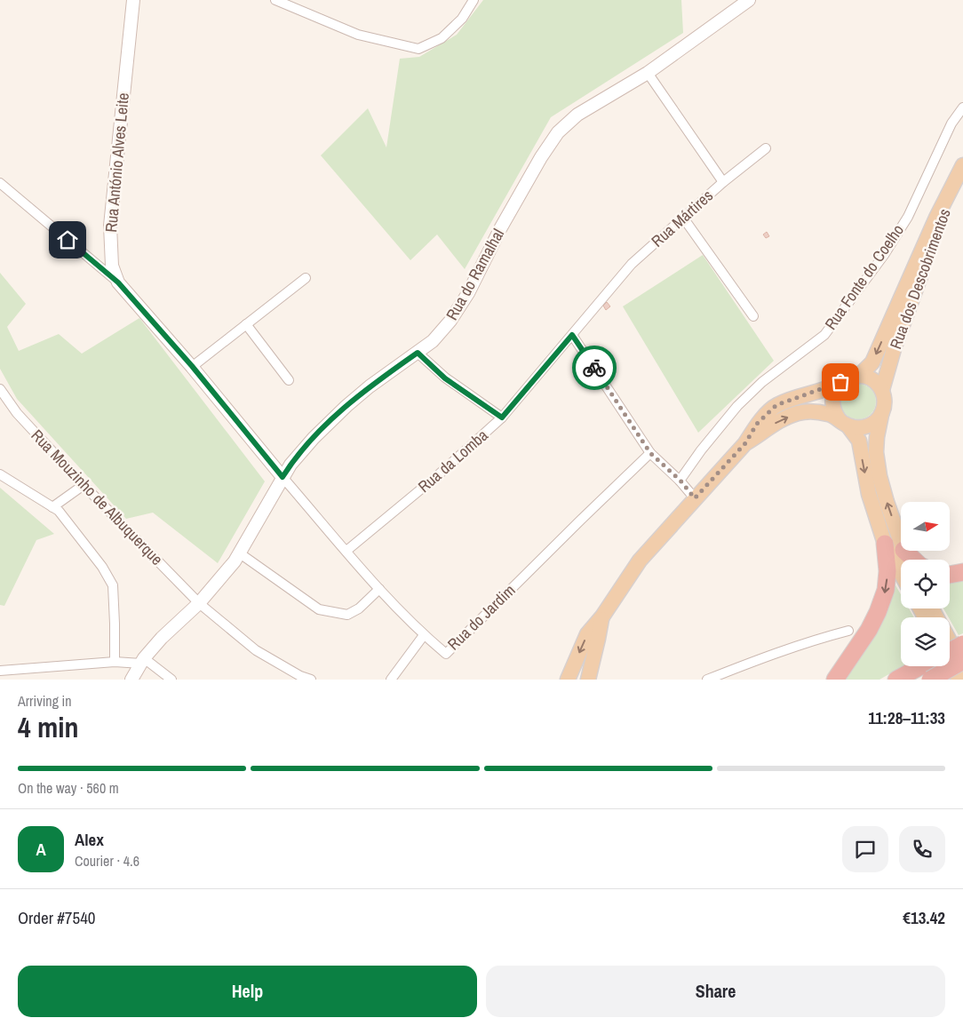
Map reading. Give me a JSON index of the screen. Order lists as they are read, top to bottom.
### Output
{
  "streets": {
    "main road": ["Rua dos Descobrimentos"],
    "street": [
      "Rua António Alves Leite",
      "Rua Mártires",
      "Rua do Ramalhal",
      "Rua Fonte do Coelho",
      "Rua da Lomba",
      "Rua Mouzinho de Albuquerque",
      "Rua do Jardim"
    ]
  },
  "crossings": [
    ["Rua António Alves Leite", "Rua do Ramalhal"],
    ["Rua António Alves Leite", "Rua do Jardim"],
    ["Rua Mártires", "Rua do Ramalhal"],
    ["Rua Mártires", "Rua da Lomba"],
    ["Rua do Ramalhal", "Rua Mouzinho de Albuquerque"],
    ["Rua do Ramalhal", "Rua do Jardim"],
    ["Rua da Lomba", "Rua do Jardim"]
  ],
  "north": "right",
  "page": {
    "heading": ["4 min", "Arriving in", "11:28–11:33"],
    "panel": [
      "Alex",
      "Courier · 4.6",
      "Order #7540",
      "€13.42"
    ],
    "bar": "On the way · 560 m",
    "round": "A",
    "buttons": ["Help", "Share"]
  }
}
